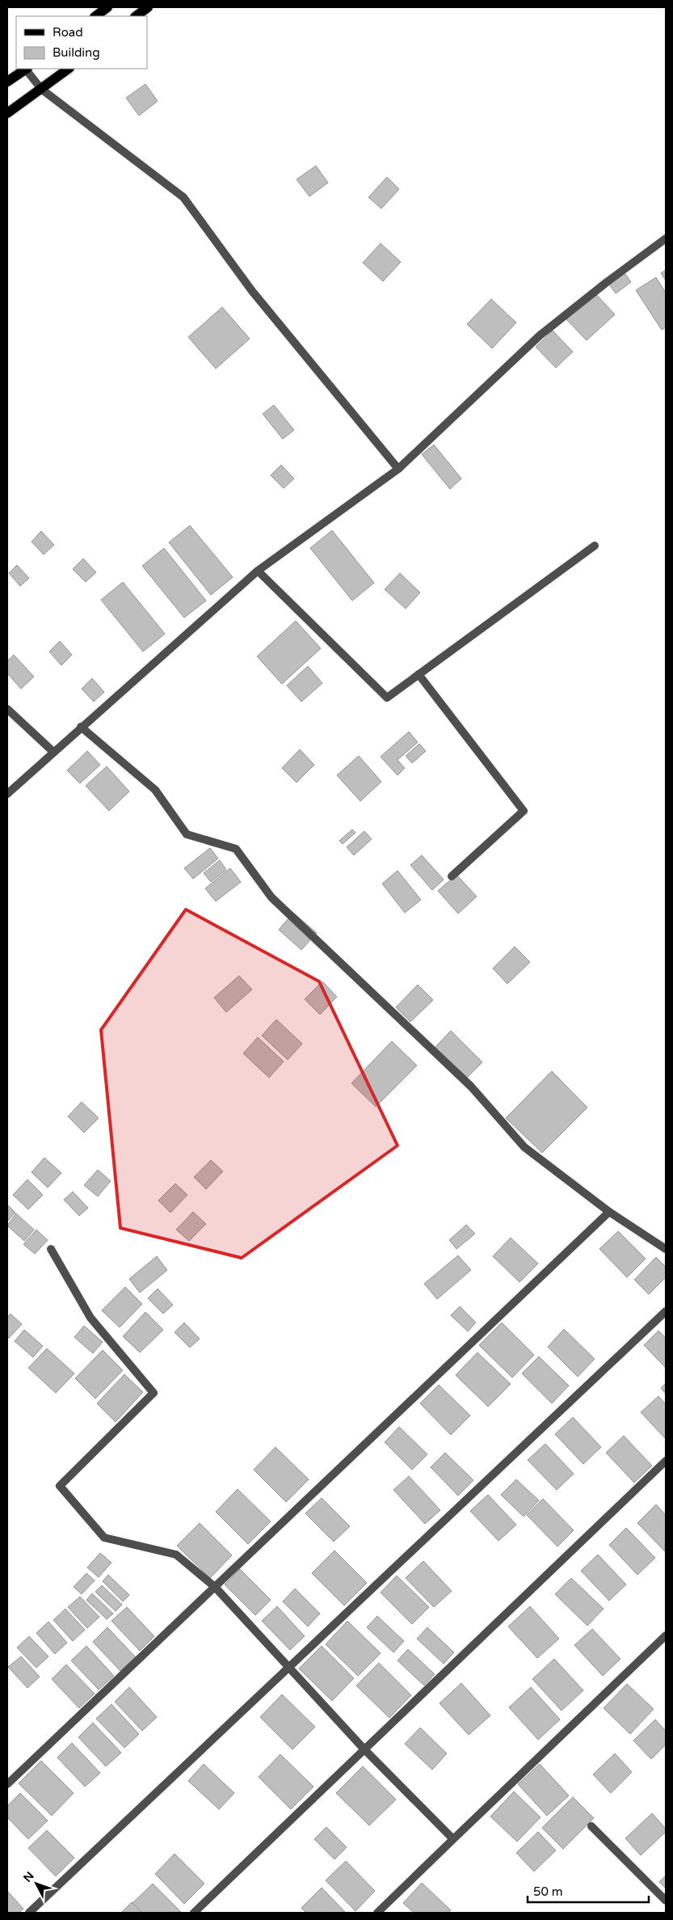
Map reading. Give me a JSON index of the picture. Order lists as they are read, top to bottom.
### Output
{
  "legend": ["Road", "Building"],
  "scale_bar": "50 m",
  "north": "top left"
}
